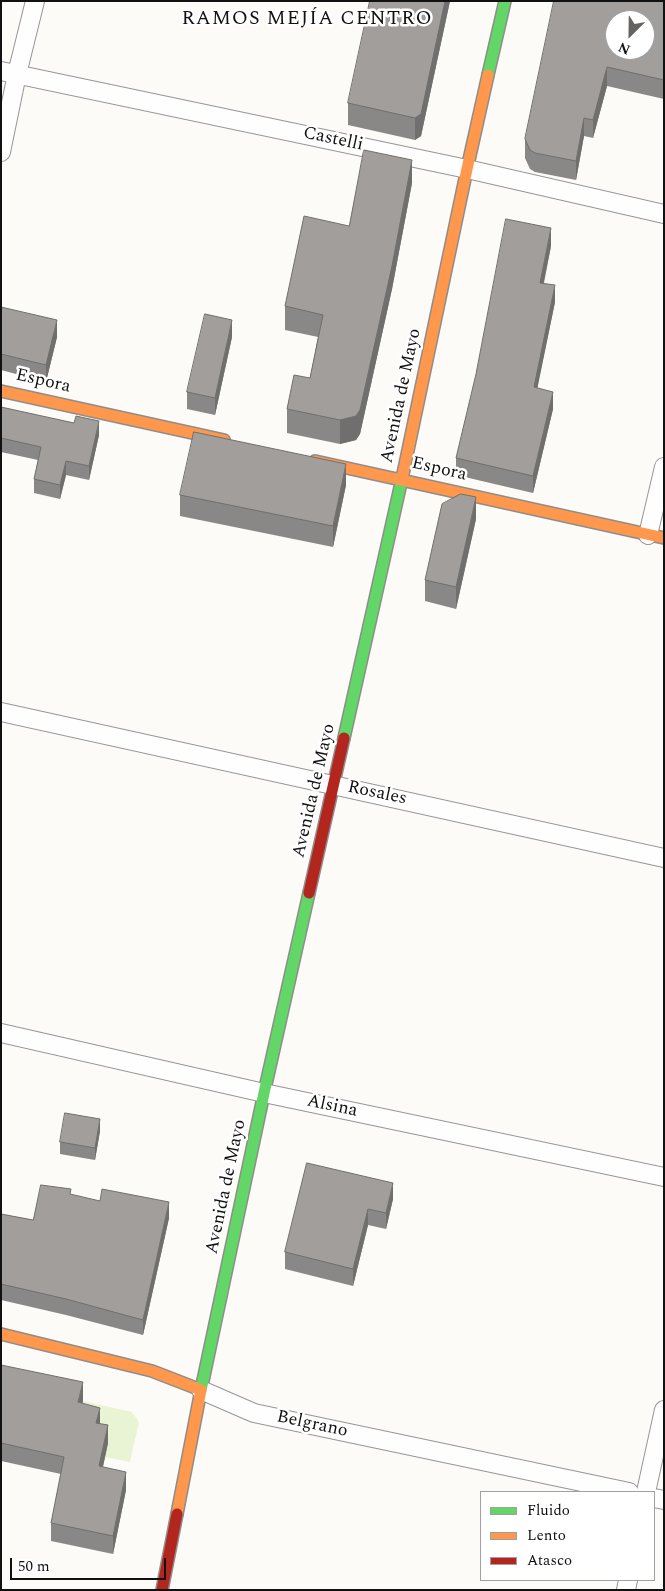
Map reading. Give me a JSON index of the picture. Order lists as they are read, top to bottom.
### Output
{
  "streets": {
    "main road": ["Espora", "Avenida de Mayo", "Belgrano"],
    "street": ["Castelli", "Rosales", "Alsina"]
  },
  "crossings": [
    ["Castelli", "Avenida de Mayo"],
    ["Espora", "Avenida de Mayo"],
    ["Avenida de Mayo", "Rosales"],
    ["Avenida de Mayo", "Alsina"],
    ["Avenida de Mayo", "Belgrano"]
  ],
  "districts": ["RAMOS MEJÍA CENTRO"],
  "legend": ["Fluido", "Lento", "Atasco"],
  "scale_bar": "50 m",
  "north": "bottom left"
}
